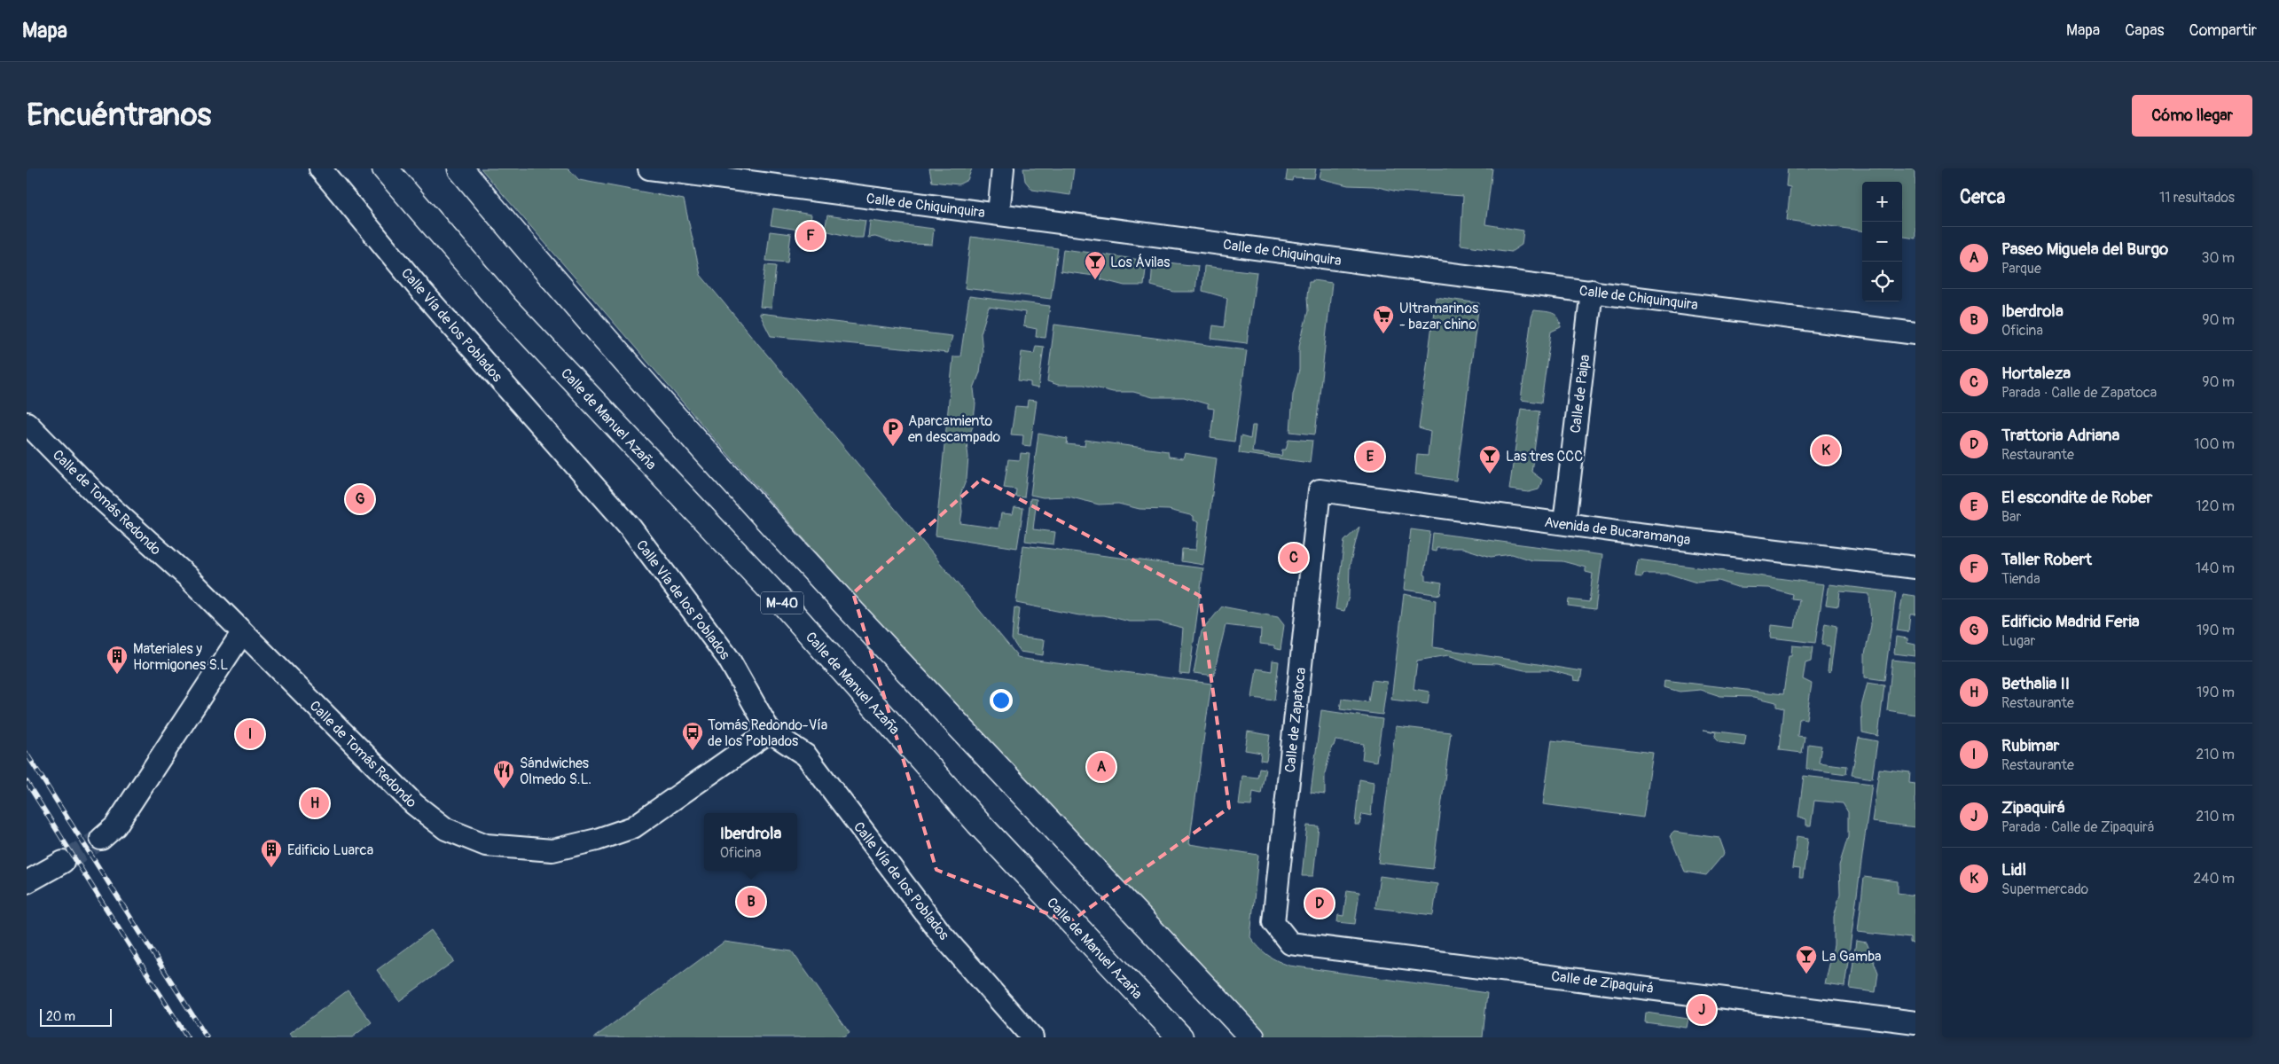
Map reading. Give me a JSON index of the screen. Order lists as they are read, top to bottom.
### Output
{
  "streets": {
    "highway": ["Calle de Manuel Azaña", "M-40"],
    "street": [
      "Calle de Chiquinquira",
      "Calle Vía de los Poblados",
      "Calle de Paipa",
      "Calle de Tomás Redondo",
      "Avenida de Bucaramanga",
      "Calle de Zapatoca",
      "Calle de Zipaquirá"
    ]
  },
  "crossings": [
    ["Calle de Chiquinquira", "Calle de Paipa"],
    ["Calle Vía de los Poblados", "Calle de Tomás Redondo"],
    ["Calle de Paipa", "Avenida de Bucaramanga"],
    ["Avenida de Bucaramanga", "Calle de Zapatoca"],
    ["Calle de Zapatoca", "Calle de Zipaquirá"]
  ],
  "places": {
    "bar": ["Los Ávilas", "Las tres CCC", "La Gamba"],
    "supermarket": ["Ultramarinos - bazar chino"],
    "parking": ["Aparcamiento en descampado"],
    "building": ["Materiales y Hormigones S.L", "Edificio Luarca"],
    "bus stop": ["Tomás Redondo-Vía de los Poblados"],
    "restaurant": ["Sándwiches Olmedo S.L."]
  },
  "scale_bar": "20 m",
  "page": {
    "header": "Mapa",
    "nav": ["Mapa", "Capas", "Compartir"],
    "buttons": "Cómo llegar",
    "title": "Encuéntranos",
    "heading": ["Cerca", "11 resultados"],
    "map_buttons": ["+", "−"],
    "pins": [
      "F",
      "K",
      "E",
      "G",
      "C",
      "I",
      "A",
      "H",
      "B",
      "D",
      "J"
    ],
    "list": [
      {
        "mark": "A",
        "name": "Paseo Miguela del Burgo",
        "note": "Parque",
        "value": "30 m"
      },
      {
        "mark": "B",
        "name": "Iberdrola",
        "note": "Oficina",
        "value": "90 m"
      },
      {
        "mark": "C",
        "name": "Hortaleza",
        "note": "Parada · Calle de Zapatoca",
        "value": "90 m"
      },
      {
        "mark": "D",
        "name": "Trattoria Adriana",
        "note": "Restaurante",
        "value": "100 m"
      },
      {
        "mark": "E",
        "name": "El escondite de Rober",
        "note": "Bar",
        "value": "120 m"
      },
      {
        "mark": "F",
        "name": "Taller Robert",
        "note": "Tienda",
        "value": "140 m"
      },
      {
        "mark": "G",
        "name": "Edificio Madrid Feria",
        "note": "Lugar",
        "value": "190 m"
      },
      {
        "mark": "H",
        "name": "Bethalia II",
        "note": "Restaurante",
        "value": "190 m"
      },
      {
        "mark": "I",
        "name": "Rubimar",
        "note": "Restaurante",
        "value": "210 m"
      },
      {
        "mark": "J",
        "name": "Zipaquirá",
        "note": "Parada · Calle de Zipaquirá",
        "value": "210 m"
      },
      {
        "mark": "K",
        "name": "Lidl",
        "note": "Supermercado",
        "value": "240 m"
      }
    ],
    "popup": ["Iberdrola", "Oficina"],
    "scale": "20 m"
  }
}
